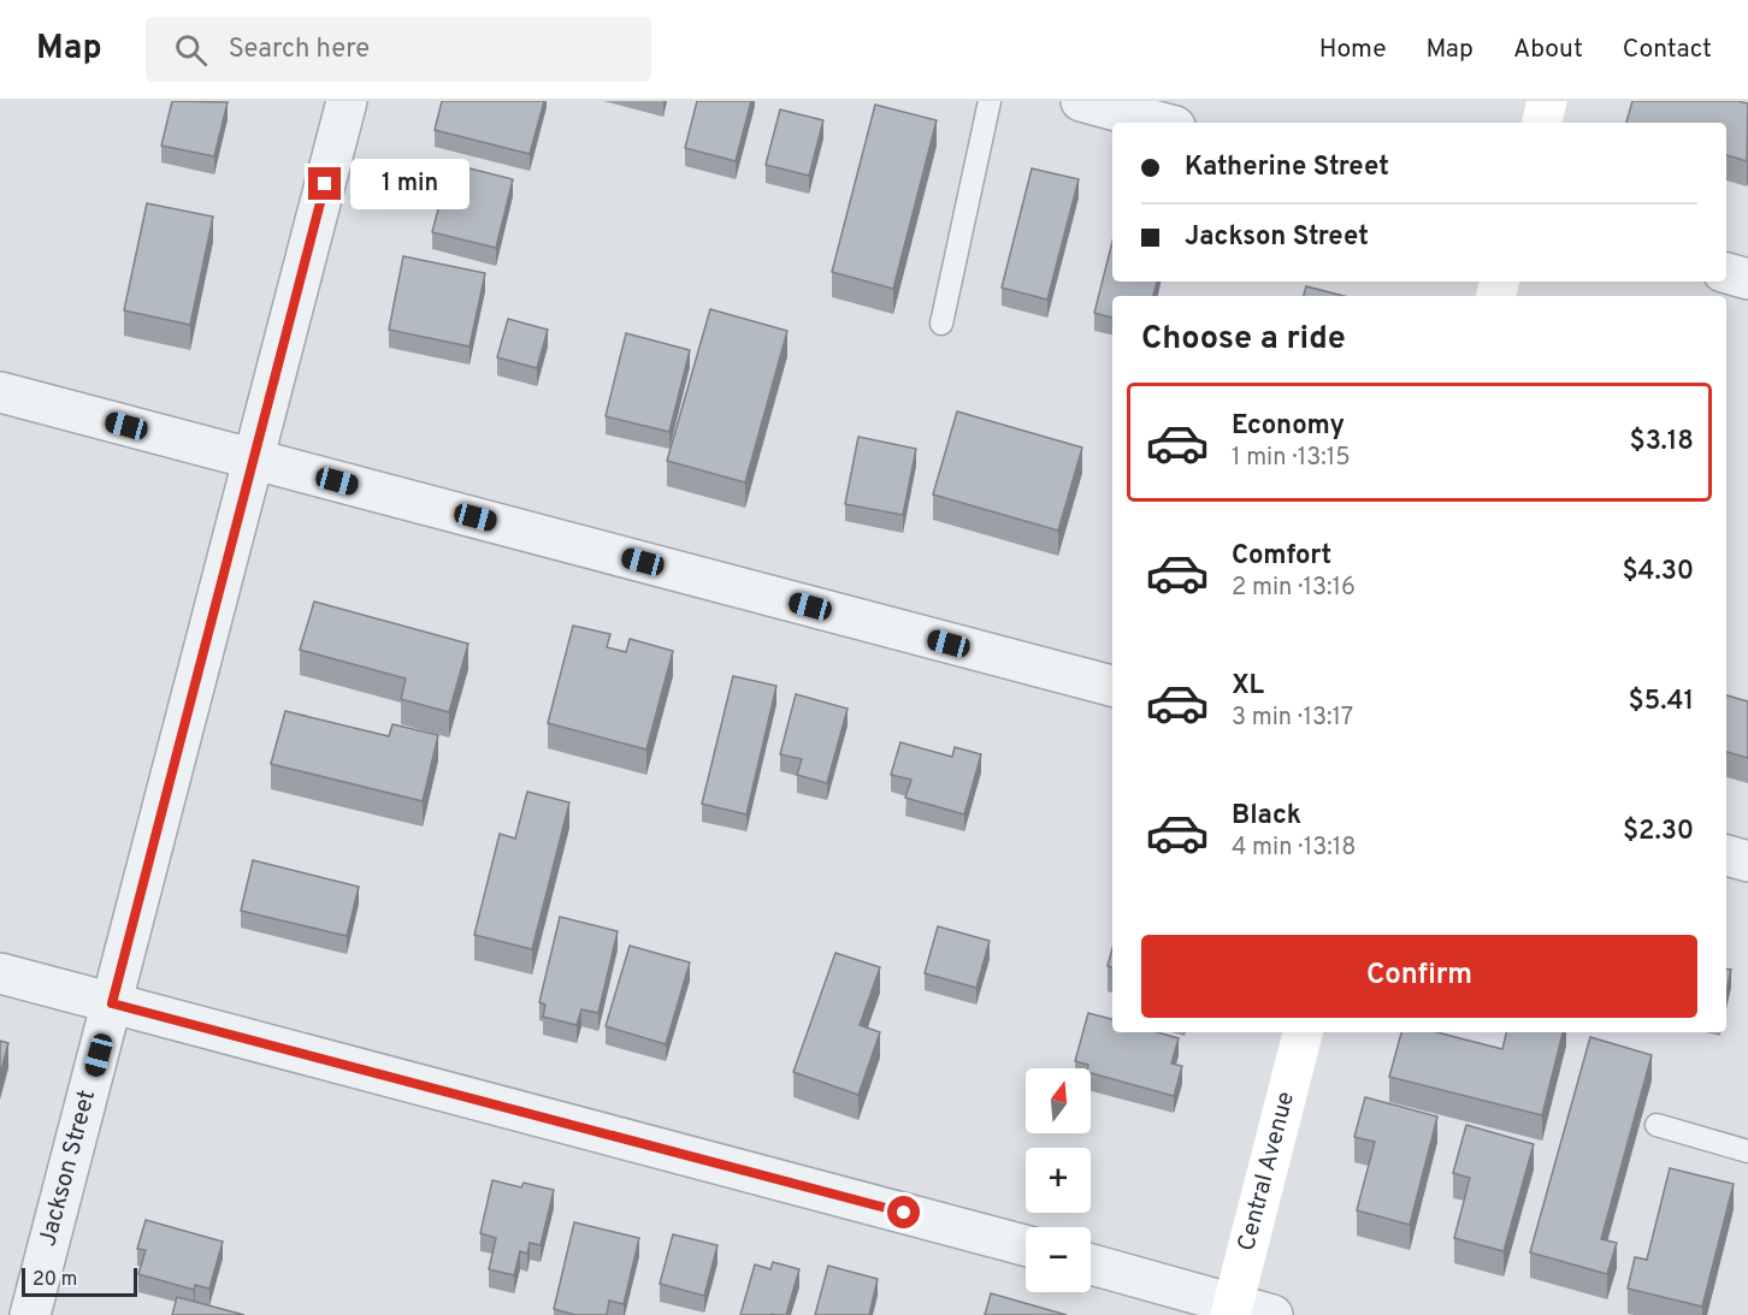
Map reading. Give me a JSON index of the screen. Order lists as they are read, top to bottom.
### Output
{
  "streets": {
    "street": ["Jackson Street", "Central Avenue"]
  },
  "scale_bar": "20 m",
  "north": "top",
  "page": {
    "header": "Map",
    "search": "Search here",
    "nav": [
      "Home",
      "Map",
      "About",
      "Contact"
    ],
    "banner": ["Katherine Street", "Jackson Street"],
    "bubble": "1 min",
    "heading": "Choose a ride",
    "list": [
      {
        "name": "Economy",
        "note": "1 min · 13:15",
        "value": "$3.18"
      },
      {
        "name": "Comfort",
        "note": "2 min · 13:16",
        "value": "$4.30"
      },
      {
        "name": "XL",
        "note": "3 min · 13:17",
        "value": "$5.41"
      },
      {
        "name": "Black",
        "note": "4 min · 13:18",
        "value": "$2.30"
      }
    ],
    "buttons": "Confirm",
    "map_buttons": ["+", "−"],
    "scale": "20 m"
  }
}
